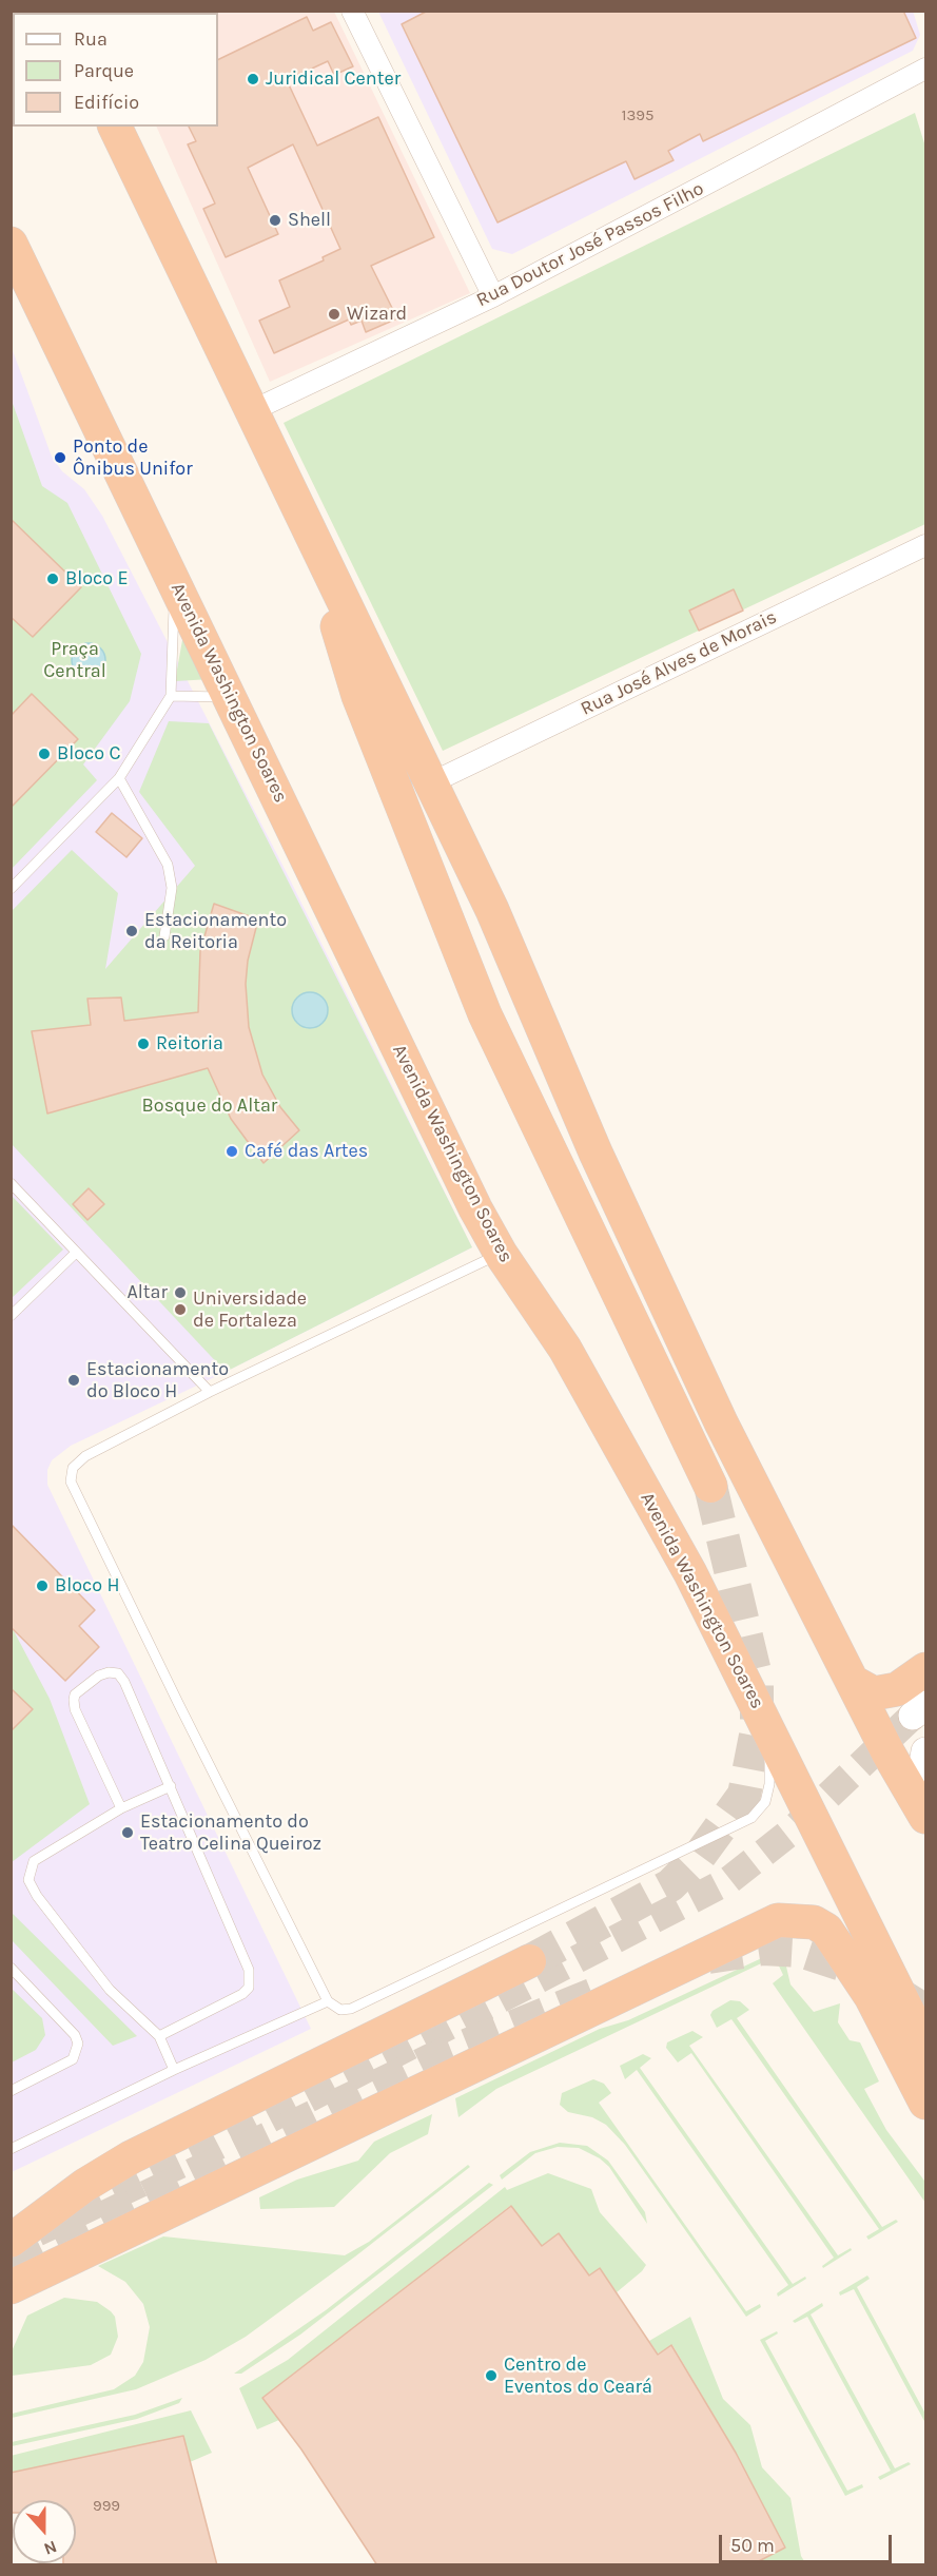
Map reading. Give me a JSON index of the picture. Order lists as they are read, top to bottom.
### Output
{
  "streets": {
    "highway": ["Avenida Washington Soares"],
    "street": ["Rua Doutor José Passos Filho", "Rua José Alves de Morais"]
  },
  "parks": ["Praça Central", "Bosque do Altar"],
  "places": [
    "Juridical Center",
    "Shell",
    "Wizard",
    "Ponto de Ônibus Unifor",
    "Bloco E",
    "Bloco C",
    "Estacionamento da Reitoria",
    "Reitoria",
    "Café das Artes",
    "Altar",
    "Universidade de Fortaleza",
    "Estacionamento do Bloco H",
    "Bloco H",
    "Estacionamento do Teatro Celina Queiroz",
    "Centro de Eventos do Ceará"
  ],
  "house_numbers": ["1395", "999"],
  "legend": ["Rua", "Parque", "Edifício"],
  "scale_bar": "50 m",
  "north": "bottom"
}
